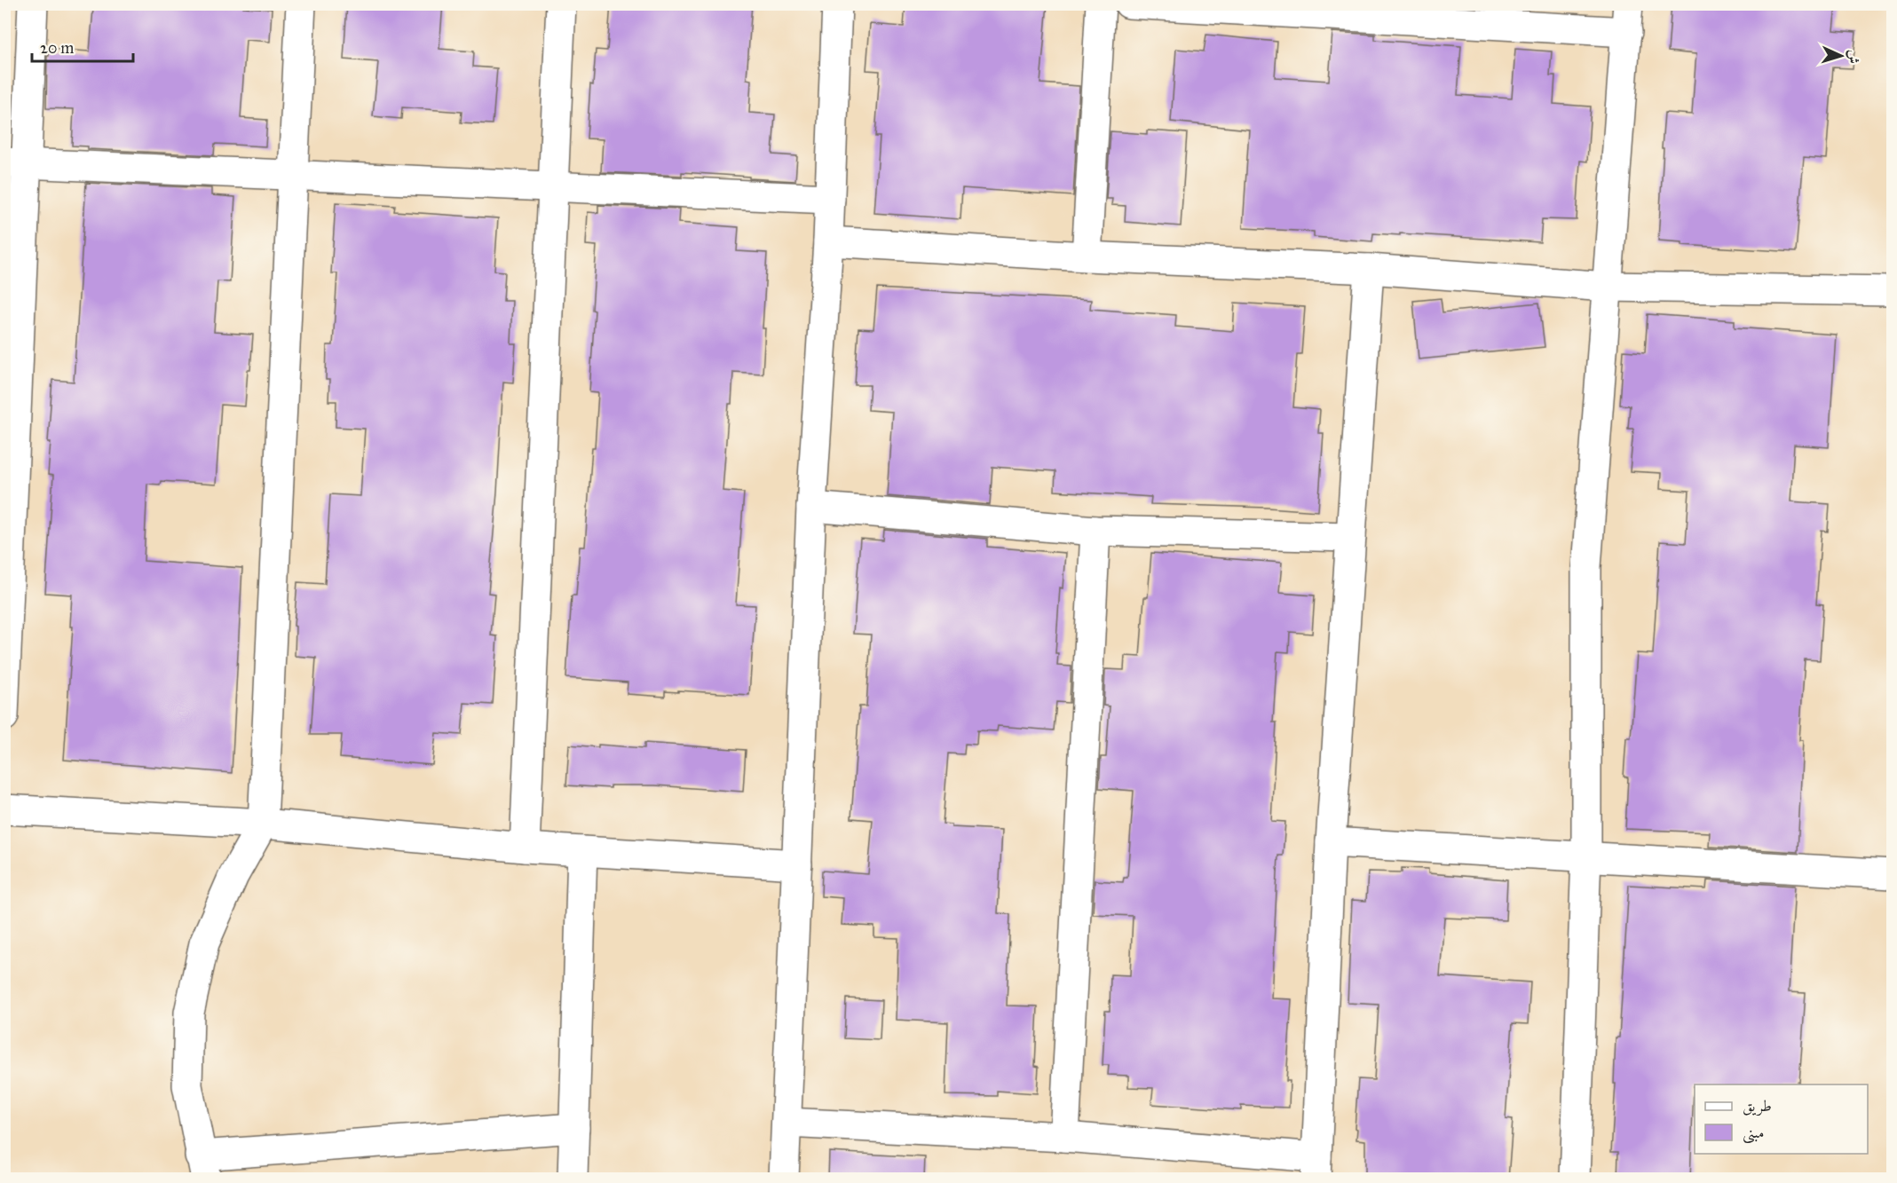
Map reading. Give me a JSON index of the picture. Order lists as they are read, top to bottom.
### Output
{
  "legend": ["طريق", "مبنى"],
  "scale_bar": "20 m",
  "north": "right"
}
